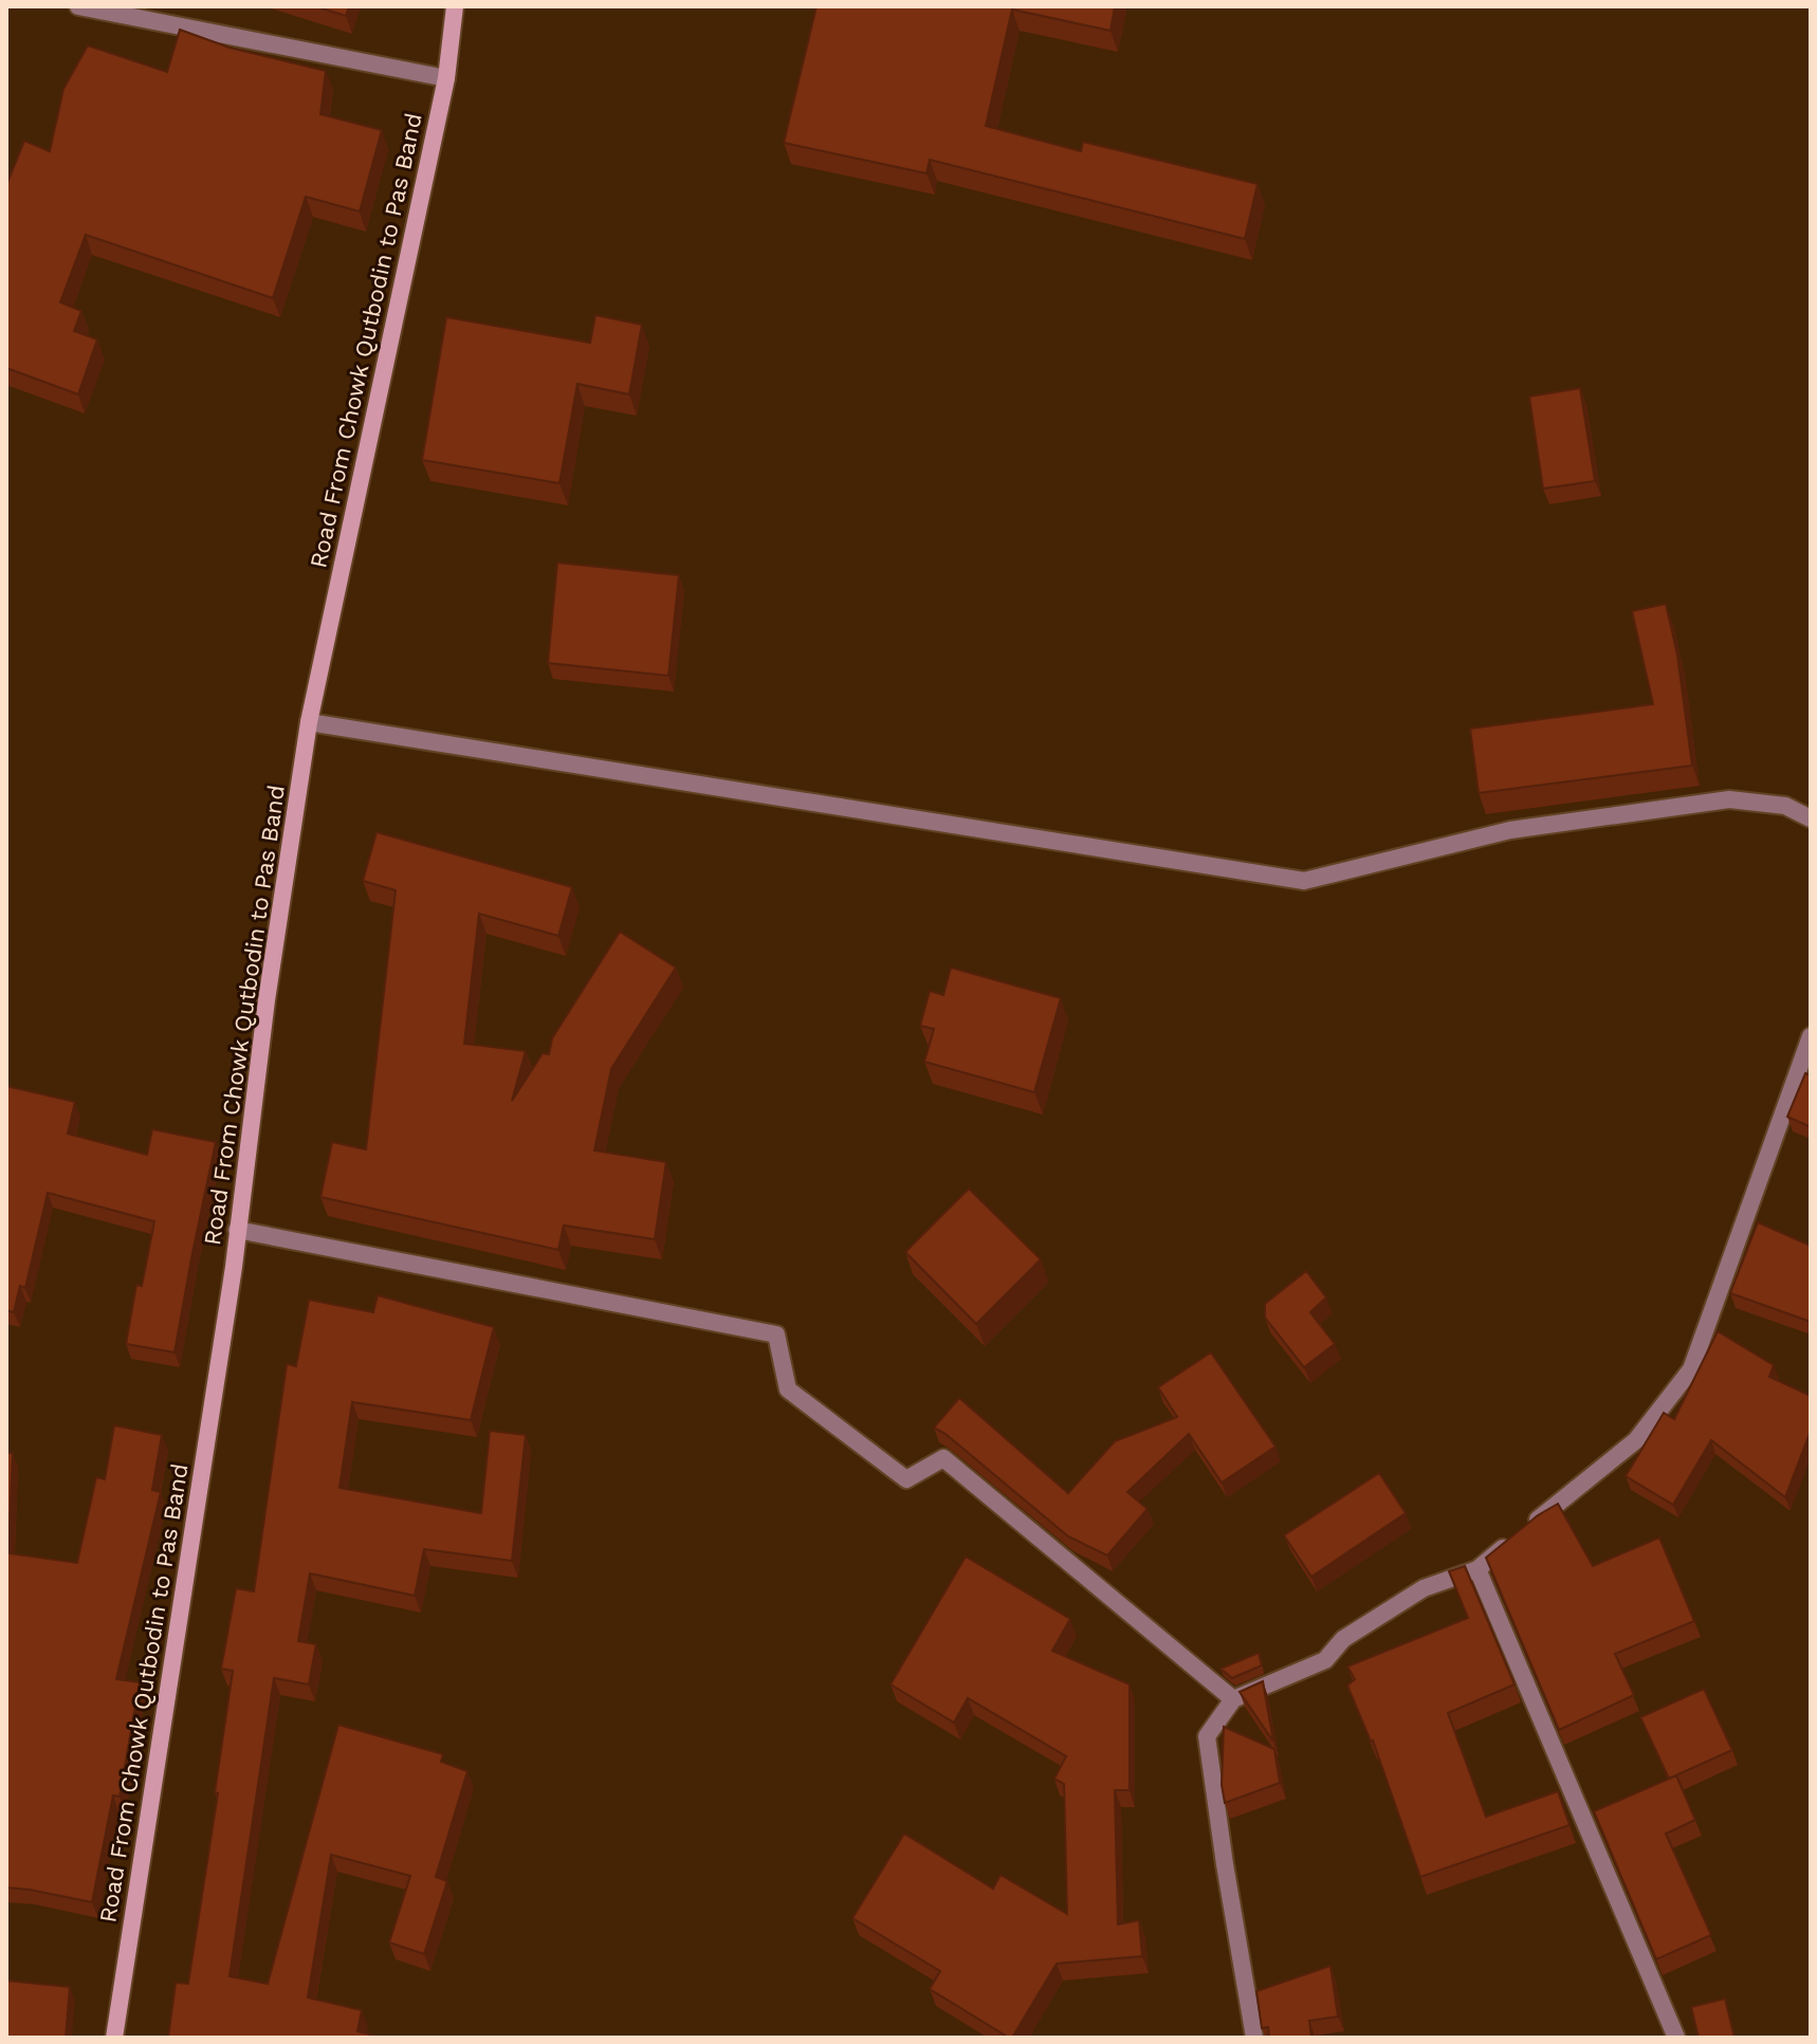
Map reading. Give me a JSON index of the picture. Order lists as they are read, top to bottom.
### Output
{
  "streets": {
    "main road": ["Road From Chowk Qutbodin to Pas Band"]
  }
}
